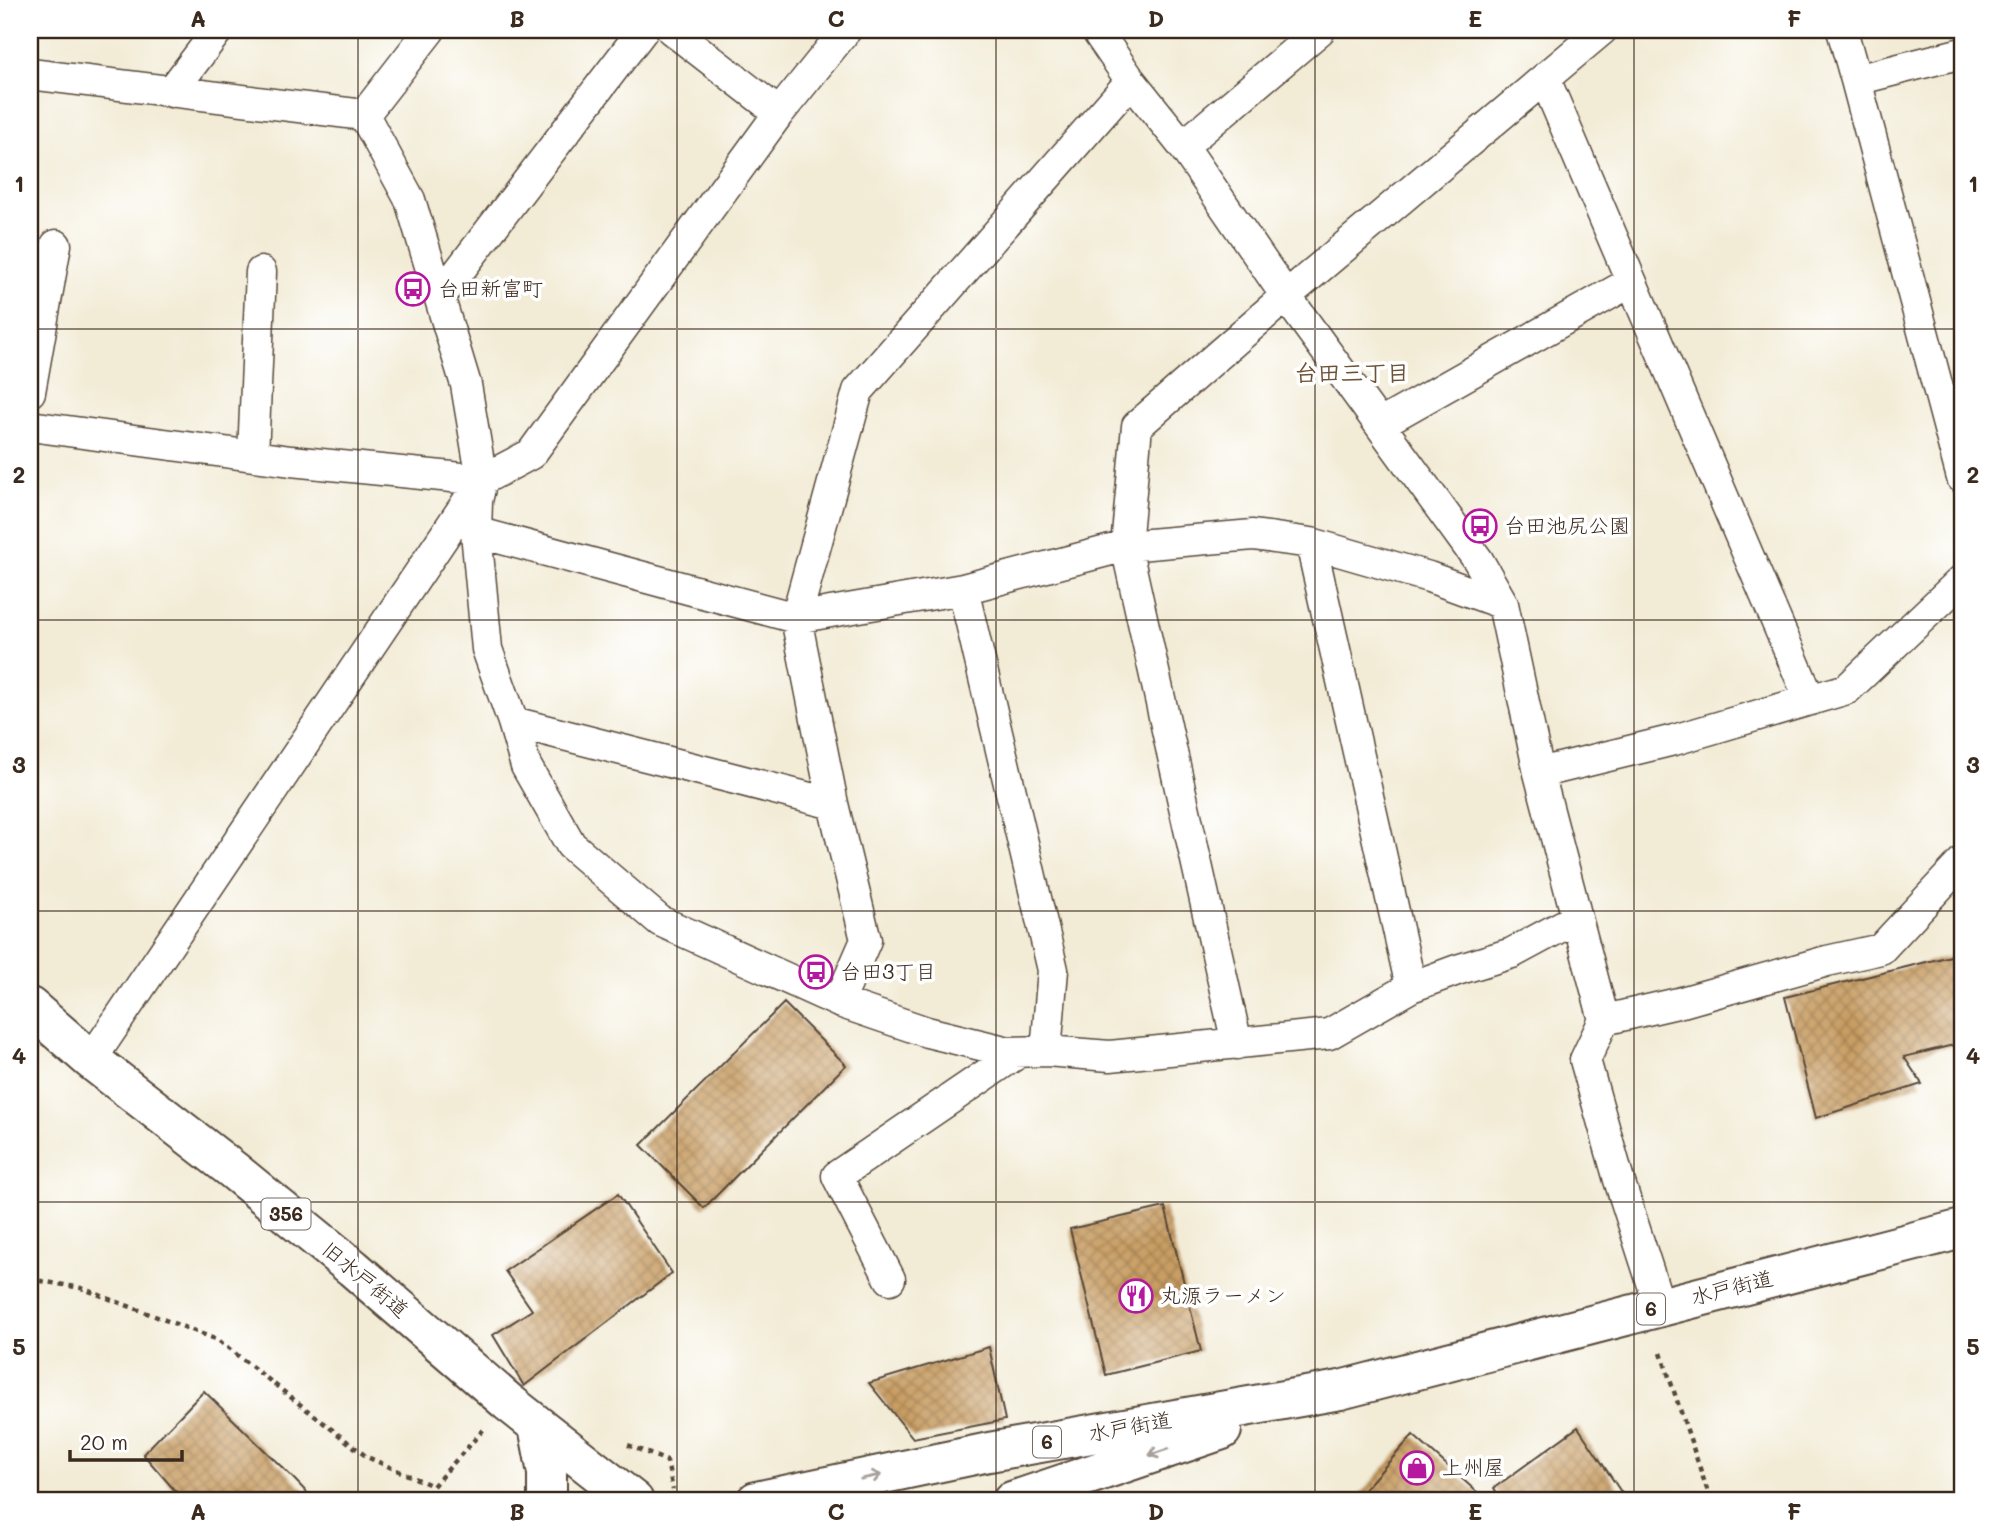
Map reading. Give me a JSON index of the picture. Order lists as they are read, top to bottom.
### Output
{
  "streets": {
    "highway": [
      "356",
      "旧水戸街道",
      "水戸街道",
      "6"
    ]
  },
  "districts": ["台田三丁目"],
  "places": {
    "bus stop": ["台田新富町", "台田池尻公園", "台田3丁目"],
    "restaurant": ["丸源ラーメン"],
    "shop": ["上州屋"]
  },
  "scale_bar": "20 m",
  "grid": {
    "columns": [
      "A",
      "B",
      "C",
      "D",
      "E",
      "F"
    ],
    "rows": [
      "1",
      "2",
      "3",
      "4",
      "5"
    ]
  }
}
